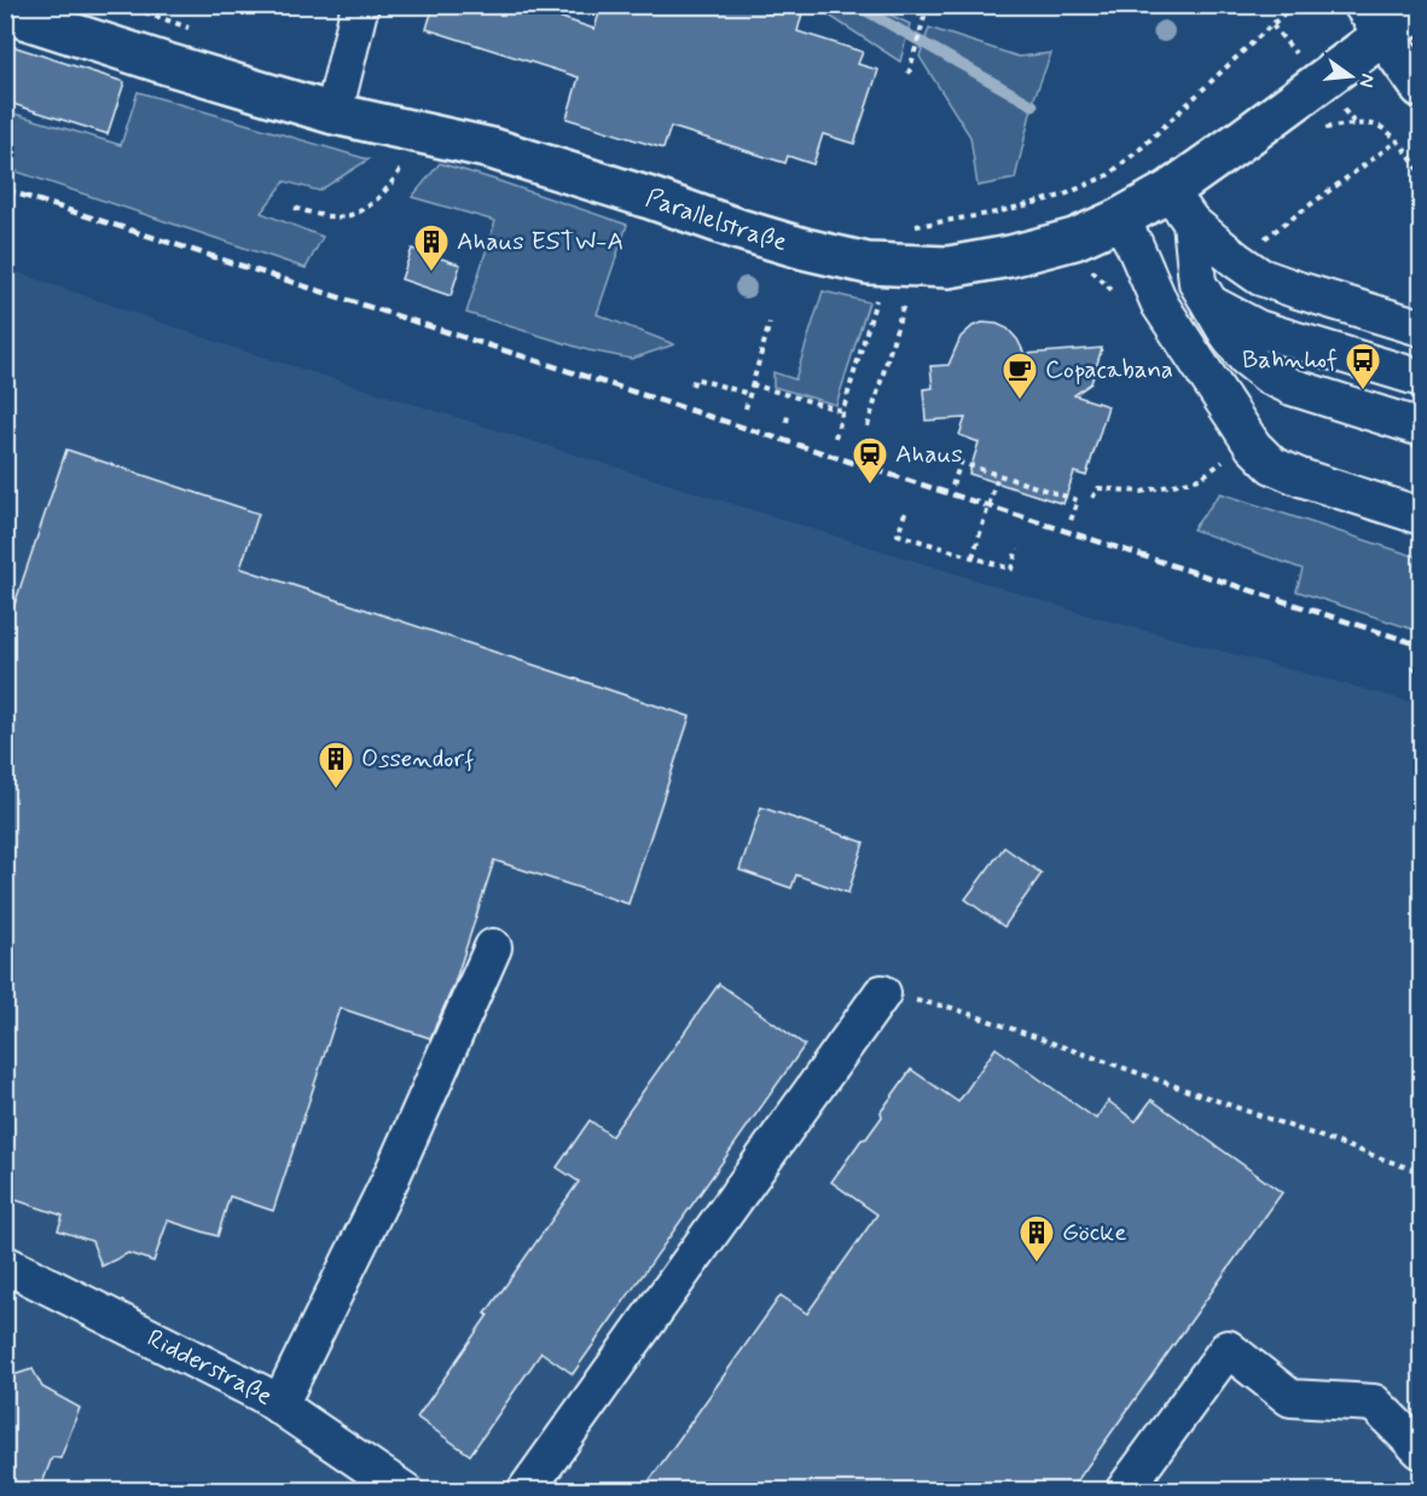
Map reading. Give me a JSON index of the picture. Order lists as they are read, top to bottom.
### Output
{
  "streets": {
    "main road": ["Parallelstraße"],
    "street": ["Ridderstraße"]
  },
  "places": {
    "building": ["Ahaus ESTW-A", "Ossendorf", "Göcke"],
    "bus stop": ["Bahnhof"],
    "cafe": ["Copacabana"],
    "station": ["Ahaus"]
  },
  "north": "right"
}
